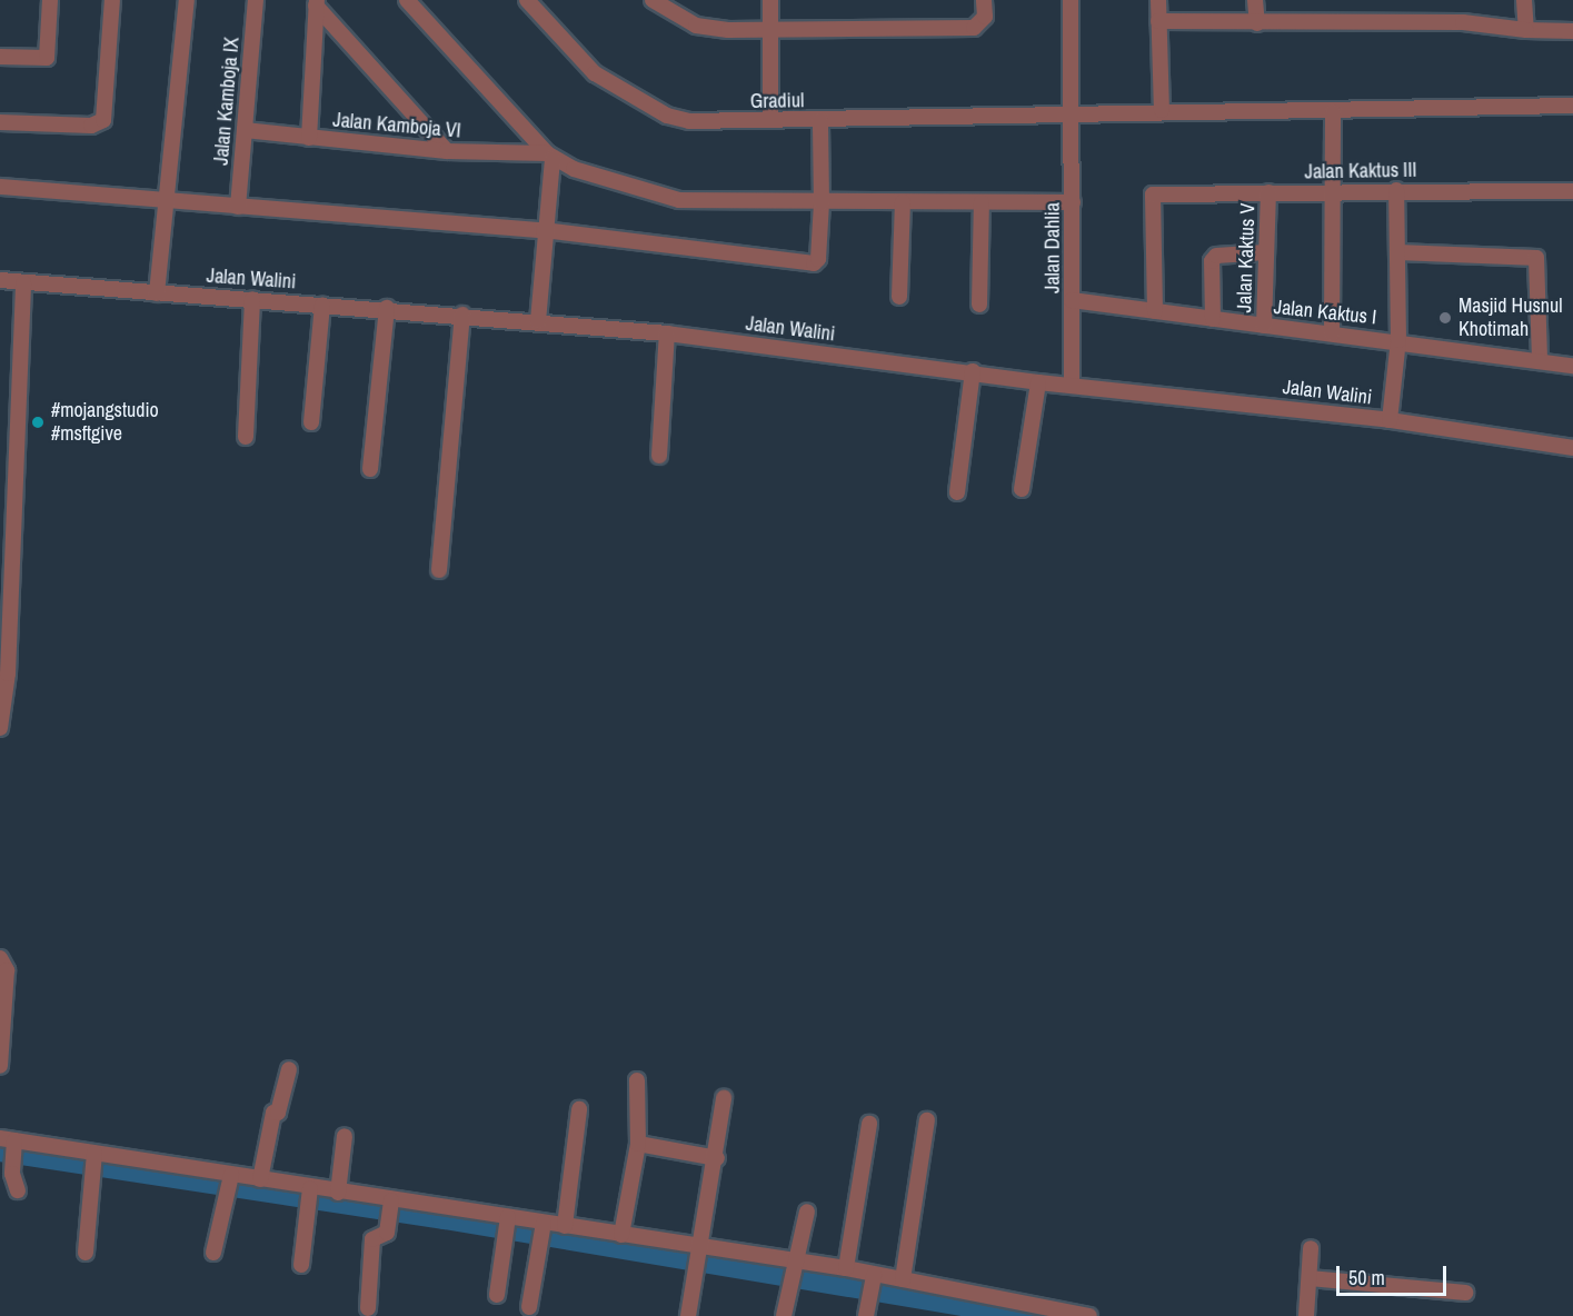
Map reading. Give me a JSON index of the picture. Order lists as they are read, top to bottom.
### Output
{
  "streets": {
    "street": [
      "Jalan Kamboja IX",
      "Gradiul",
      "Jalan Kamboja VI",
      "Jalan Kaktus III",
      "Jalan Dahlia",
      "Jalan Kaktus V",
      "Jalan Walini",
      "Jalan Kaktus I"
    ]
  },
  "crossings": [
    ["Jalan Kamboja IX", "Jalan Kamboja VI"],
    ["Gradiul", "Jalan Dahlia"],
    ["Jalan Kaktus III", "Jalan Kaktus V"],
    ["Jalan Kaktus III", "Jalan Kaktus I"],
    ["Jalan Dahlia", "Jalan Walini"],
    ["Jalan Dahlia", "Jalan Kaktus I"],
    ["Jalan Kaktus V", "Jalan Kaktus I"]
  ],
  "places": ["Masjid Husnul Khotimah", "#mojangstudio #msftgive"],
  "scale_bar": "50 m"
}
